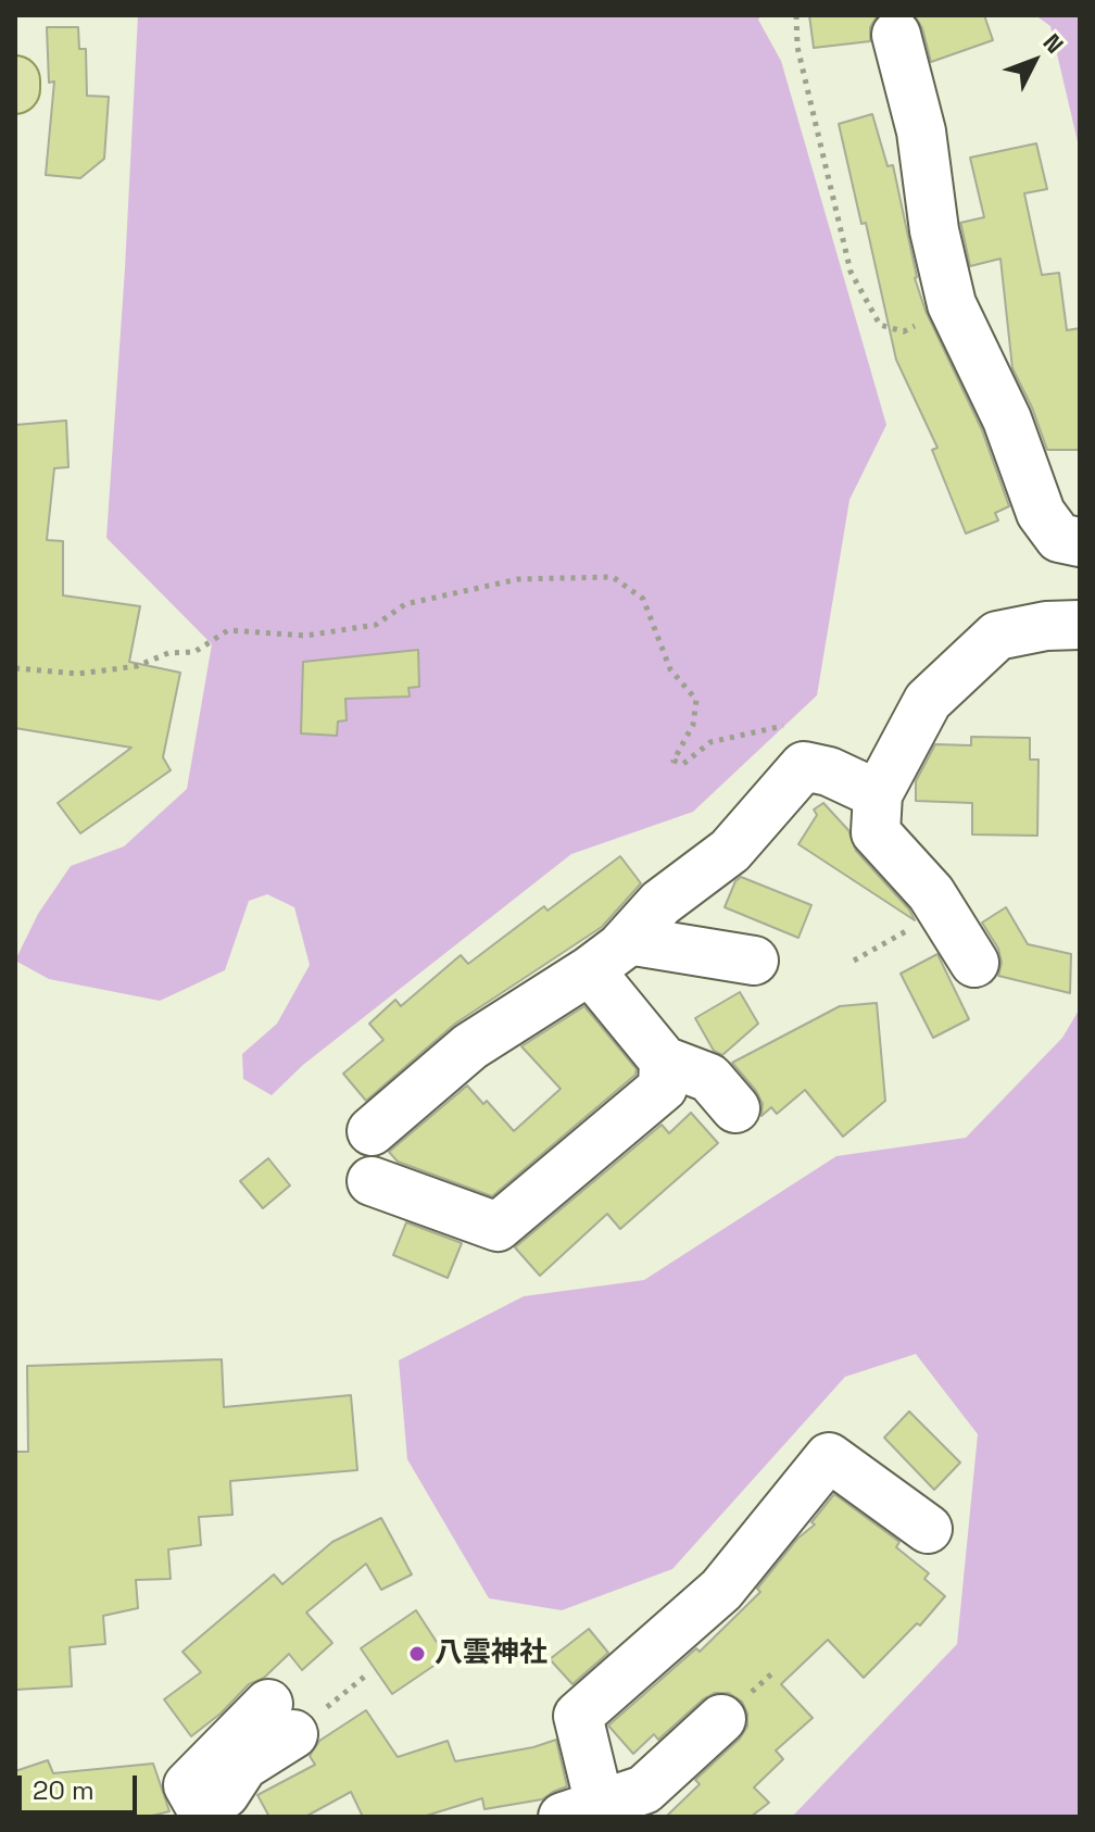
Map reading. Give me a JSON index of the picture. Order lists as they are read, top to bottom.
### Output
{
  "places": ["八雲神社"],
  "scale_bar": "20 m",
  "north": "top right"
}
